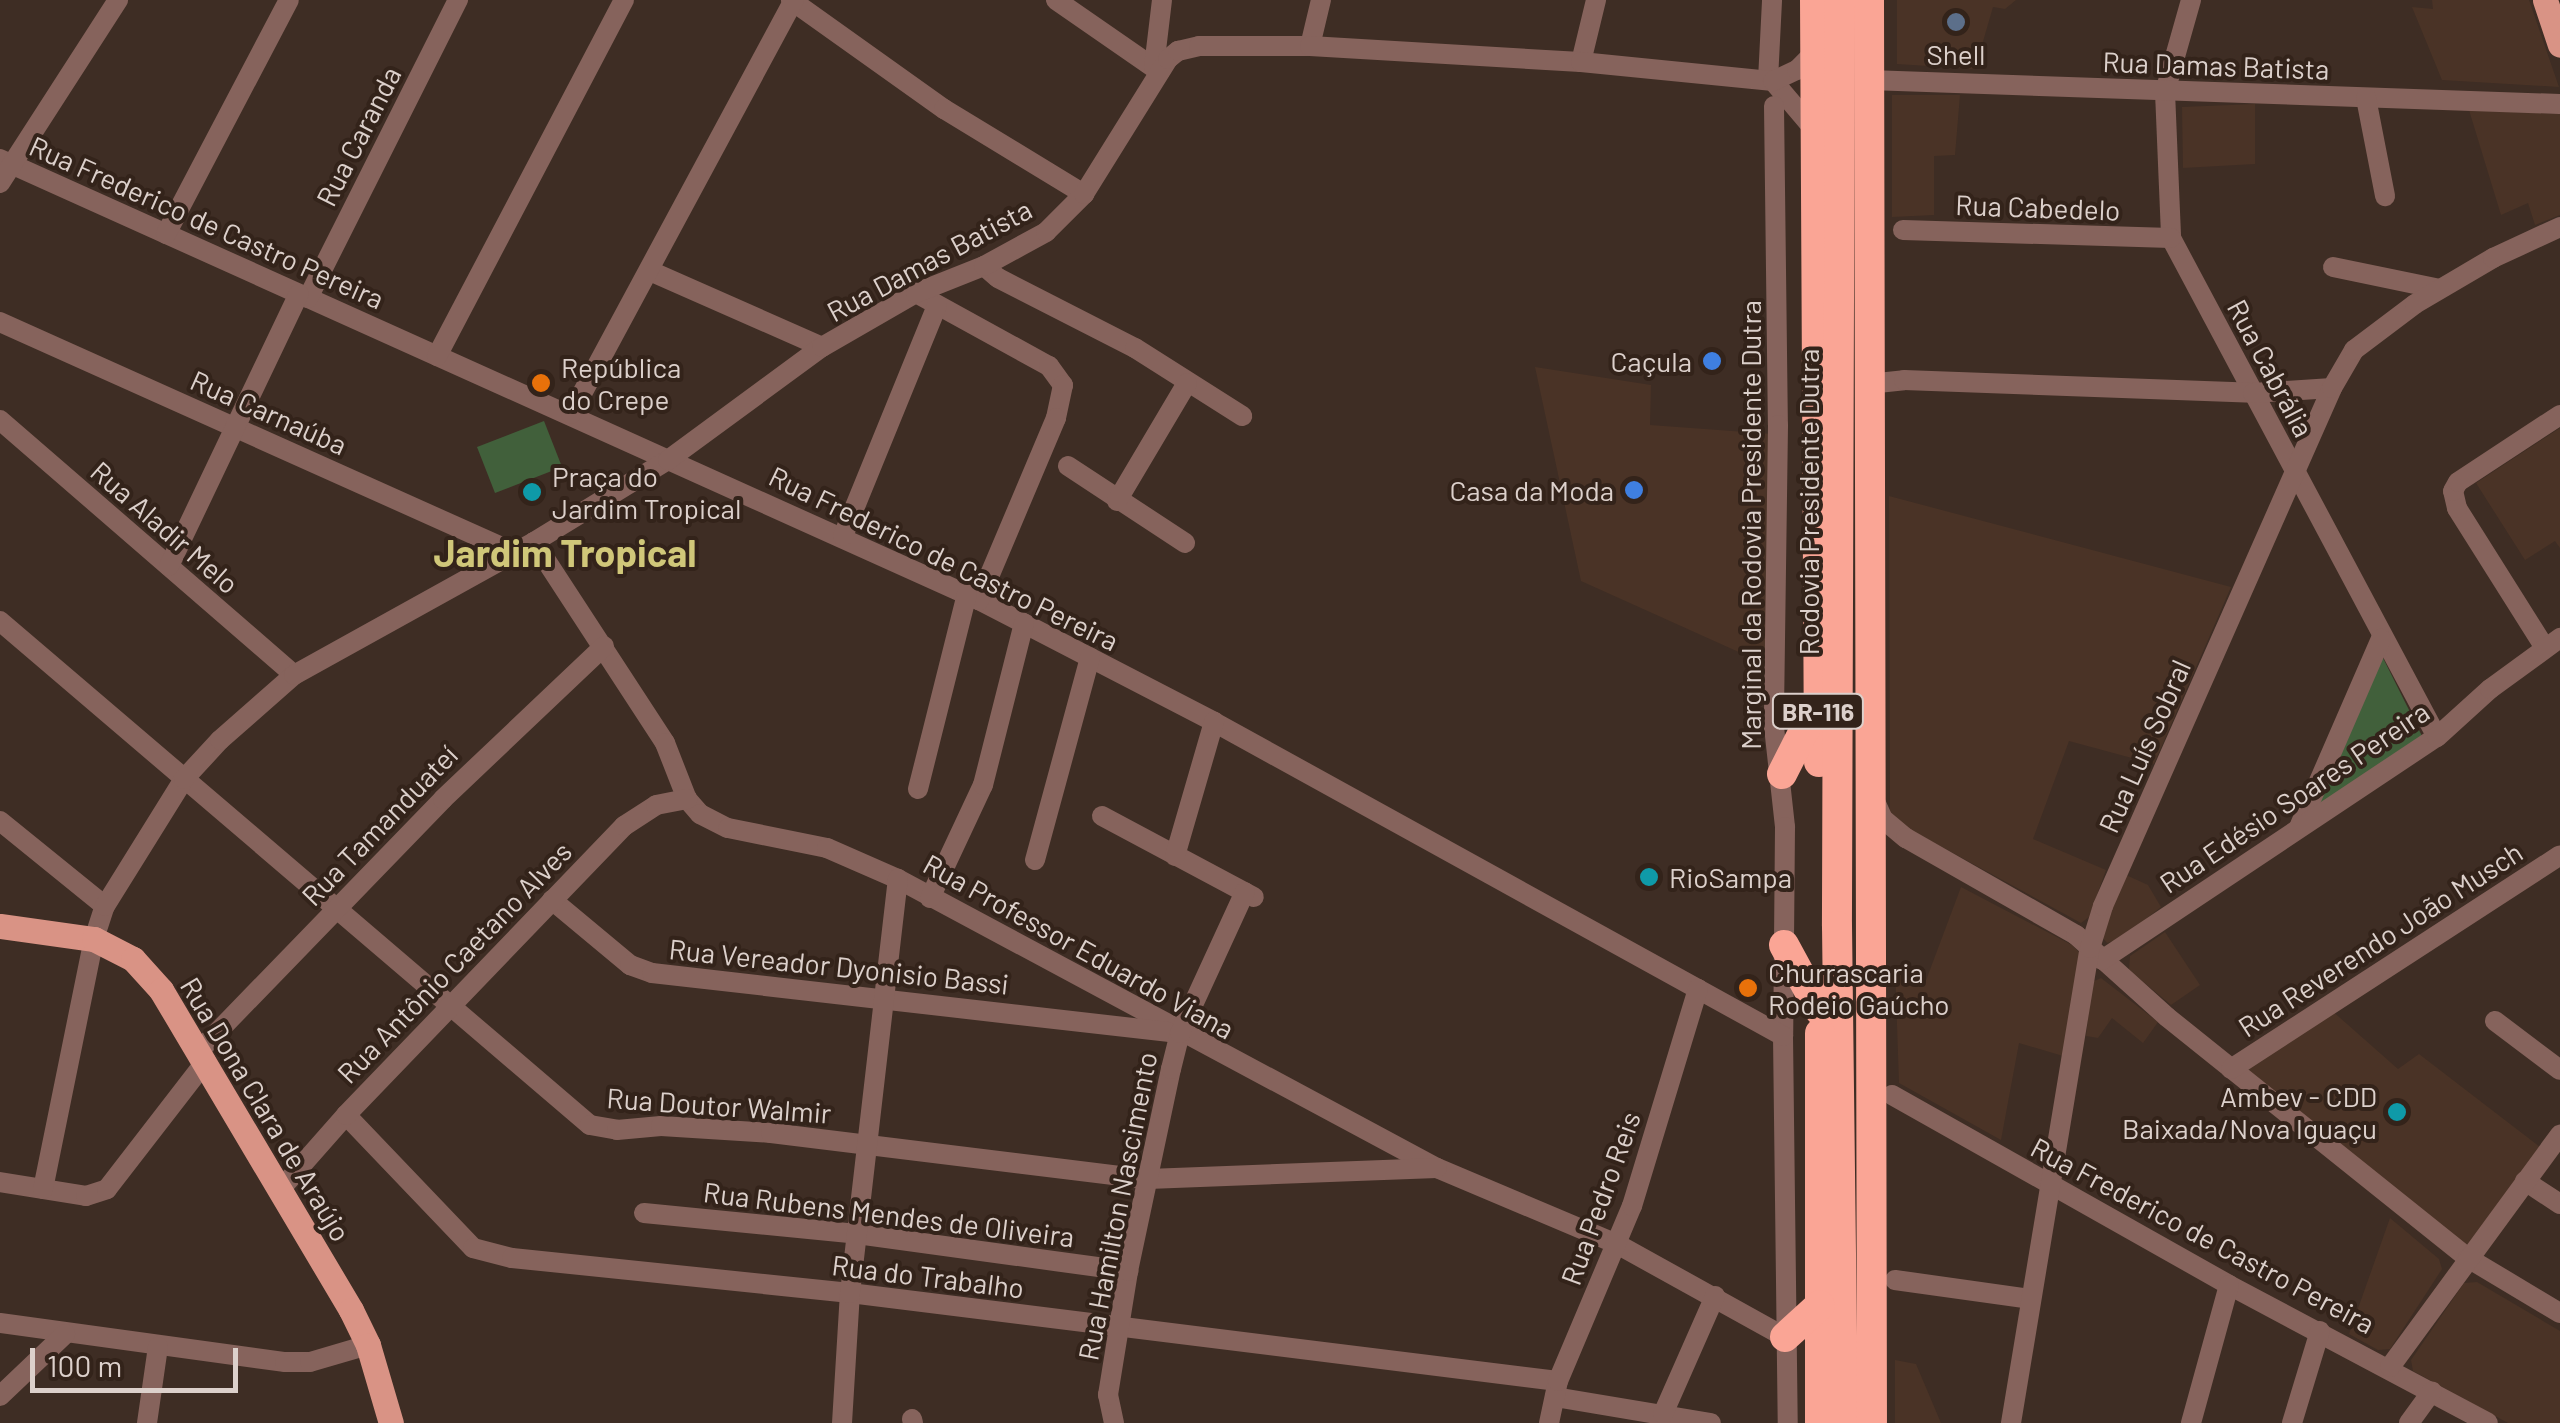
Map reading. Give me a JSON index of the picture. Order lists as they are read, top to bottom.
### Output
{
  "streets": {
    "highway": ["Rodovia Presidente Dutra", "BR-116"],
    "main road": ["Rua Dona Clara de Araújo"],
    "street": [
      "Rua Damas Batista",
      "Rua Caranda",
      "Rua Cabedelo",
      "Rua Frederico de Castro Pereira",
      "Rua Cabrália",
      "Rua Carnaúba",
      "Marginal da Rodovia Presidente Dutra",
      "Rua Aladir Melo",
      "Rua Luís Sobral",
      "Rua Edésio Soares Pereira",
      "Rua Tamanduateí",
      "Rua Reverendo João Musch",
      "Rua Professor Eduardo Viana",
      "Rua Antônio Caetano Alves",
      "Rua Vereador Dyonisio Bassi",
      "Rua Doutor Walmir",
      "Rua Pedro Reis",
      "Rua Hamilton Nascimento",
      "Rua Rubens Mendes de Oliveira",
      "Rua do Trabalho"
    ]
  },
  "crossings": [
    ["Rua Damas Batista", "Rua Frederico de Castro Pereira"],
    ["Rua Damas Batista", "Rua Cabrália"],
    ["Rua Damas Batista", "Rua Carnaúba"],
    ["Rua Damas Batista", "Rua Aladir Melo"],
    ["Rua Damas Batista", "BR-116"],
    ["Rua Damas Batista", "Rua Doutor Walmir"],
    ["Rua Caranda", "Rua Frederico de Castro Pereira"],
    ["Rua Caranda", "Rua Carnaúba"],
    ["Rua Caranda", "Rua Aladir Melo"],
    ["Rua Cabedelo", "Rua Cabrália"],
    ["Rua Frederico de Castro Pereira", "Marginal da Rodovia Presidente Dutra"],
    ["Rua Frederico de Castro Pereira", "Rua Luís Sobral"],
    ["Rua Frederico de Castro Pereira", "Rua Pedro Reis"],
    ["Rua Cabrália", "Rua Luís Sobral"],
    ["Rua Cabrália", "Rua Edésio Soares Pereira"],
    ["Rua Luís Sobral", "Rua Edésio Soares Pereira"],
    ["Rua Tamanduateí", "Rua Doutor Walmir"],
    ["Rua Tamanduateí", "Rua Dona Clara de Araújo"],
    ["Rua Professor Eduardo Viana", "Rua Antônio Caetano Alves"],
    ["Rua Professor Eduardo Viana", "Rua Vereador Dyonisio Bassi"],
    ["Rua Professor Eduardo Viana", "Rua Doutor Walmir"],
    ["Rua Professor Eduardo Viana", "Rua Hamilton Nascimento"],
    ["Rua Antônio Caetano Alves", "Rua Vereador Dyonisio Bassi"],
    ["Rua Antônio Caetano Alves", "Rua Doutor Walmir"],
    ["Rua Antônio Caetano Alves", "Rua Dona Clara de Araújo"],
    ["Rua Antônio Caetano Alves", "Rua do Trabalho"],
    ["Rua Vereador Dyonisio Bassi", "Rua Hamilton Nascimento"],
    ["Rua Doutor Walmir", "Rua Hamilton Nascimento"],
    ["Rua Pedro Reis", "Rua do Trabalho"],
    ["Rua Hamilton Nascimento", "Rua Rubens Mendes de Oliveira"],
    ["Rua Hamilton Nascimento", "Rua do Trabalho"]
  ],
  "districts": ["Jardim Tropical"],
  "places": [
    "Shell",
    "Caçula",
    "República do Crepe",
    "Casa da Moda",
    "Praça do Jardim Tropical",
    "RioSampa",
    "Churrascaria Rodeio Gaúcho",
    "Ambev - CDD Baixada/Nova Iguaçu"
  ],
  "scale_bar": "100 m"
}
